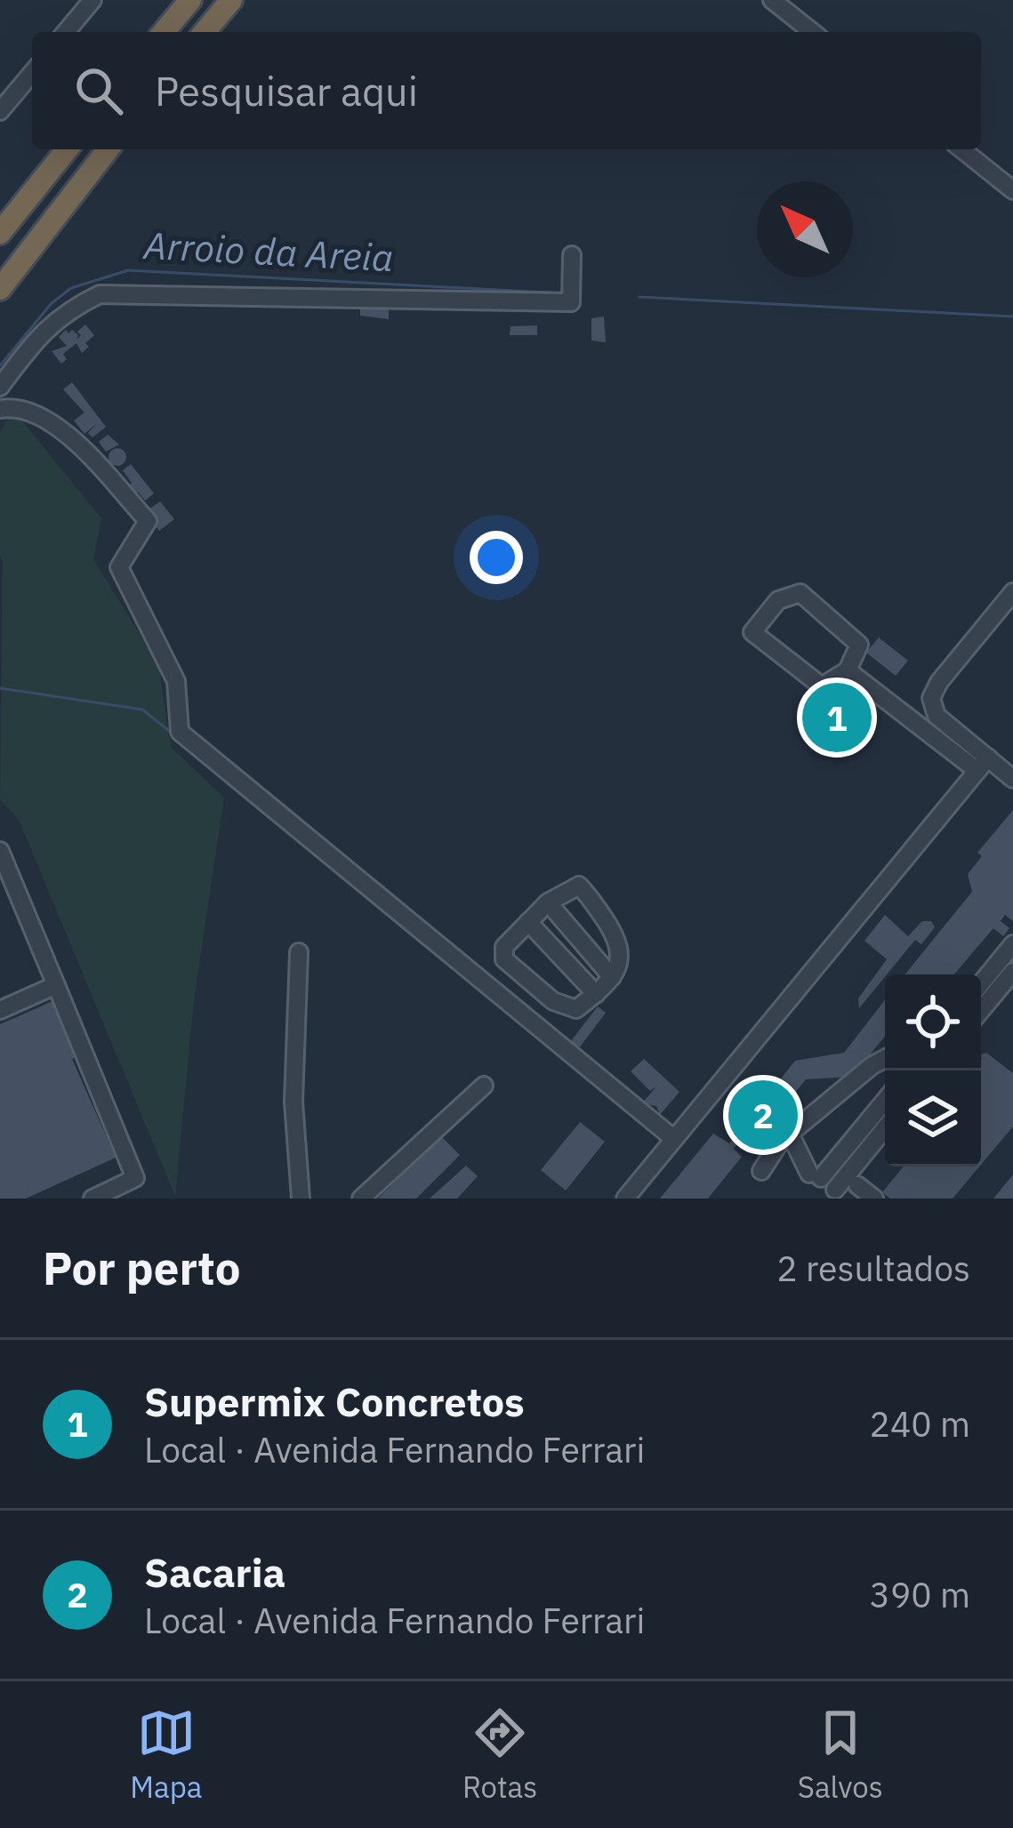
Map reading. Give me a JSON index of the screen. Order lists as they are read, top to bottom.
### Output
{
  "water": ["Arroio da Areia"],
  "north": "top left",
  "page": {
    "search": "Pesquisar aqui",
    "pins": ["1", "2"],
    "heading": ["Por perto", "2 resultados"],
    "list": [
      {
        "mark": "1",
        "name": "Supermix Concretos",
        "note": "Local · Avenida Fernando Ferrari",
        "value": "240 m"
      },
      {
        "mark": "2",
        "name": "Sacaria",
        "note": "Local · Avenida Fernando Ferrari",
        "value": "390 m"
      }
    ],
    "nav": ["Mapa", "Rotas", "Salvos"]
  }
}
